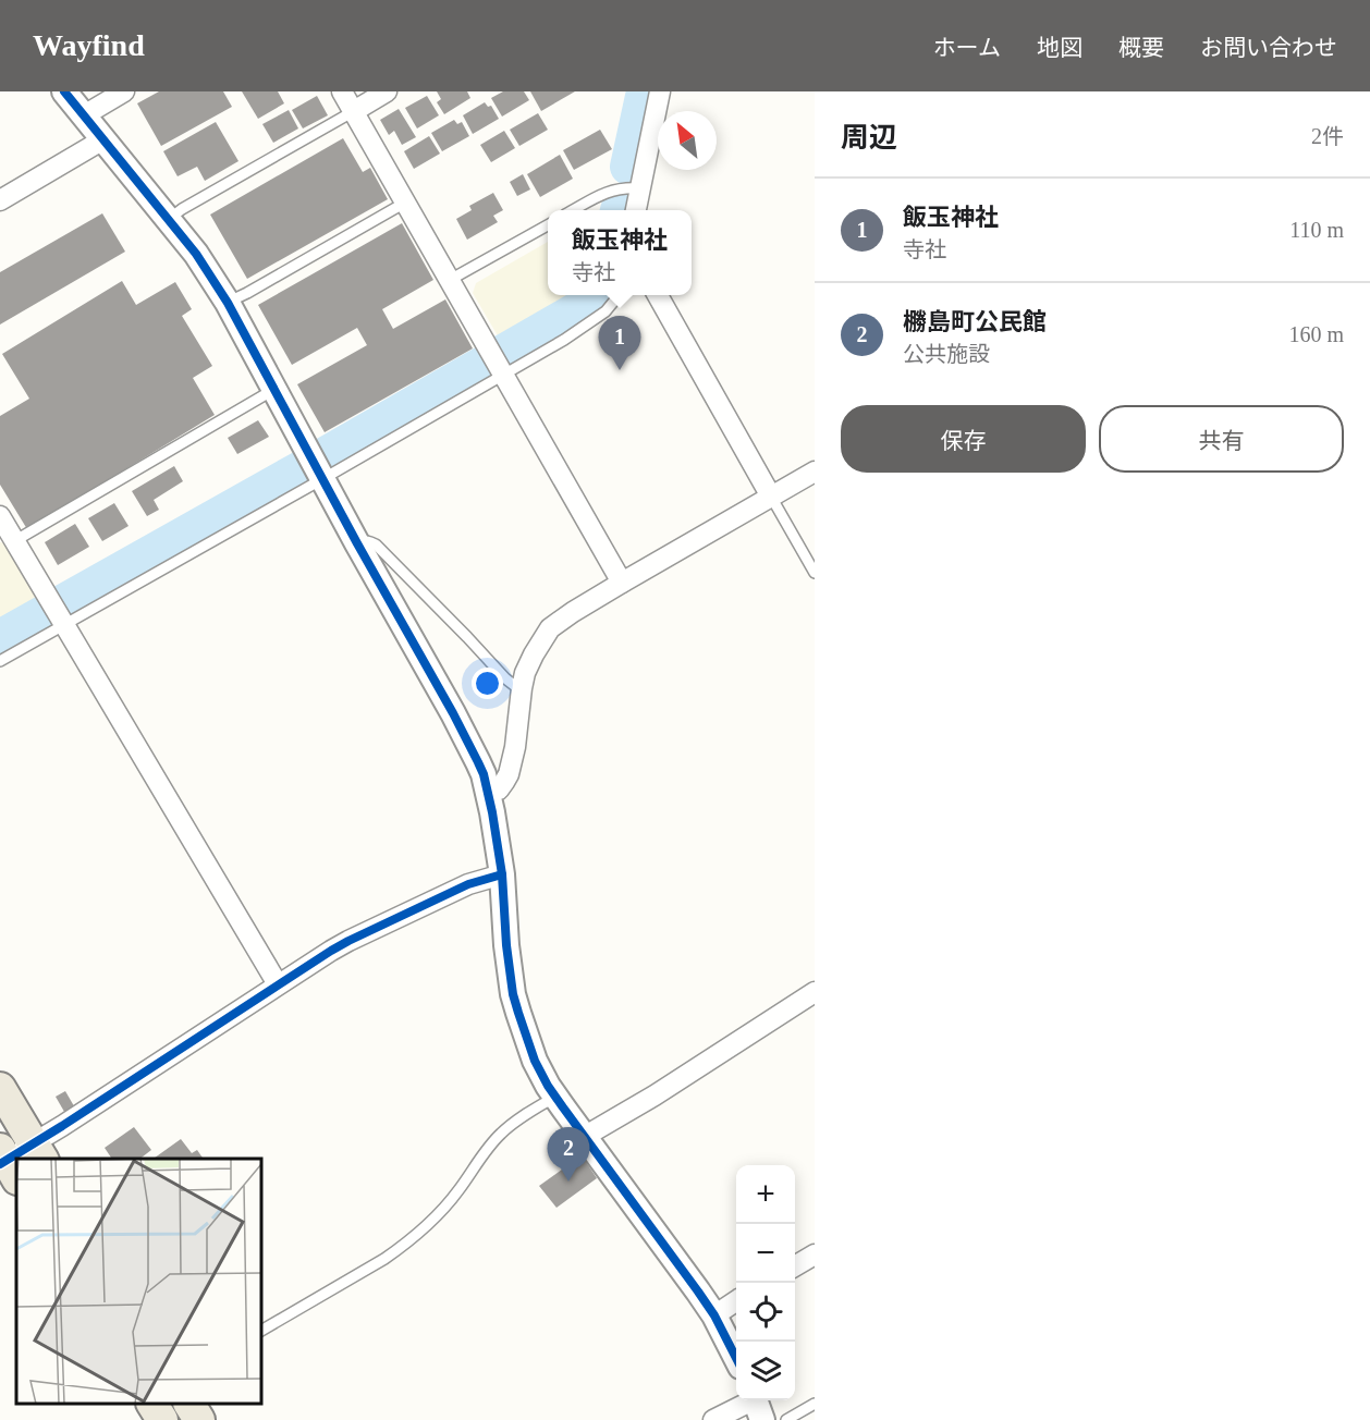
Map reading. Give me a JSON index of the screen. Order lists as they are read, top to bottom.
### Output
{
  "north": "top left",
  "page": {
    "header": "Wayfind",
    "nav": [
      "ホーム",
      "地図",
      "概要",
      "お問い合わせ"
    ],
    "heading": ["周辺", "2件"],
    "list": [
      {
        "mark": "1",
        "name": "飯玉神社",
        "note": "寺社",
        "value": "110 m"
      },
      {
        "mark": "2",
        "name": "橳島町公民館",
        "note": "公共施設",
        "value": "160 m"
      }
    ],
    "popup": ["飯玉神社", "寺社"],
    "pins": ["1", "2"],
    "buttons": ["保存", "共有"],
    "map_buttons": ["+", "−"]
  }
}
